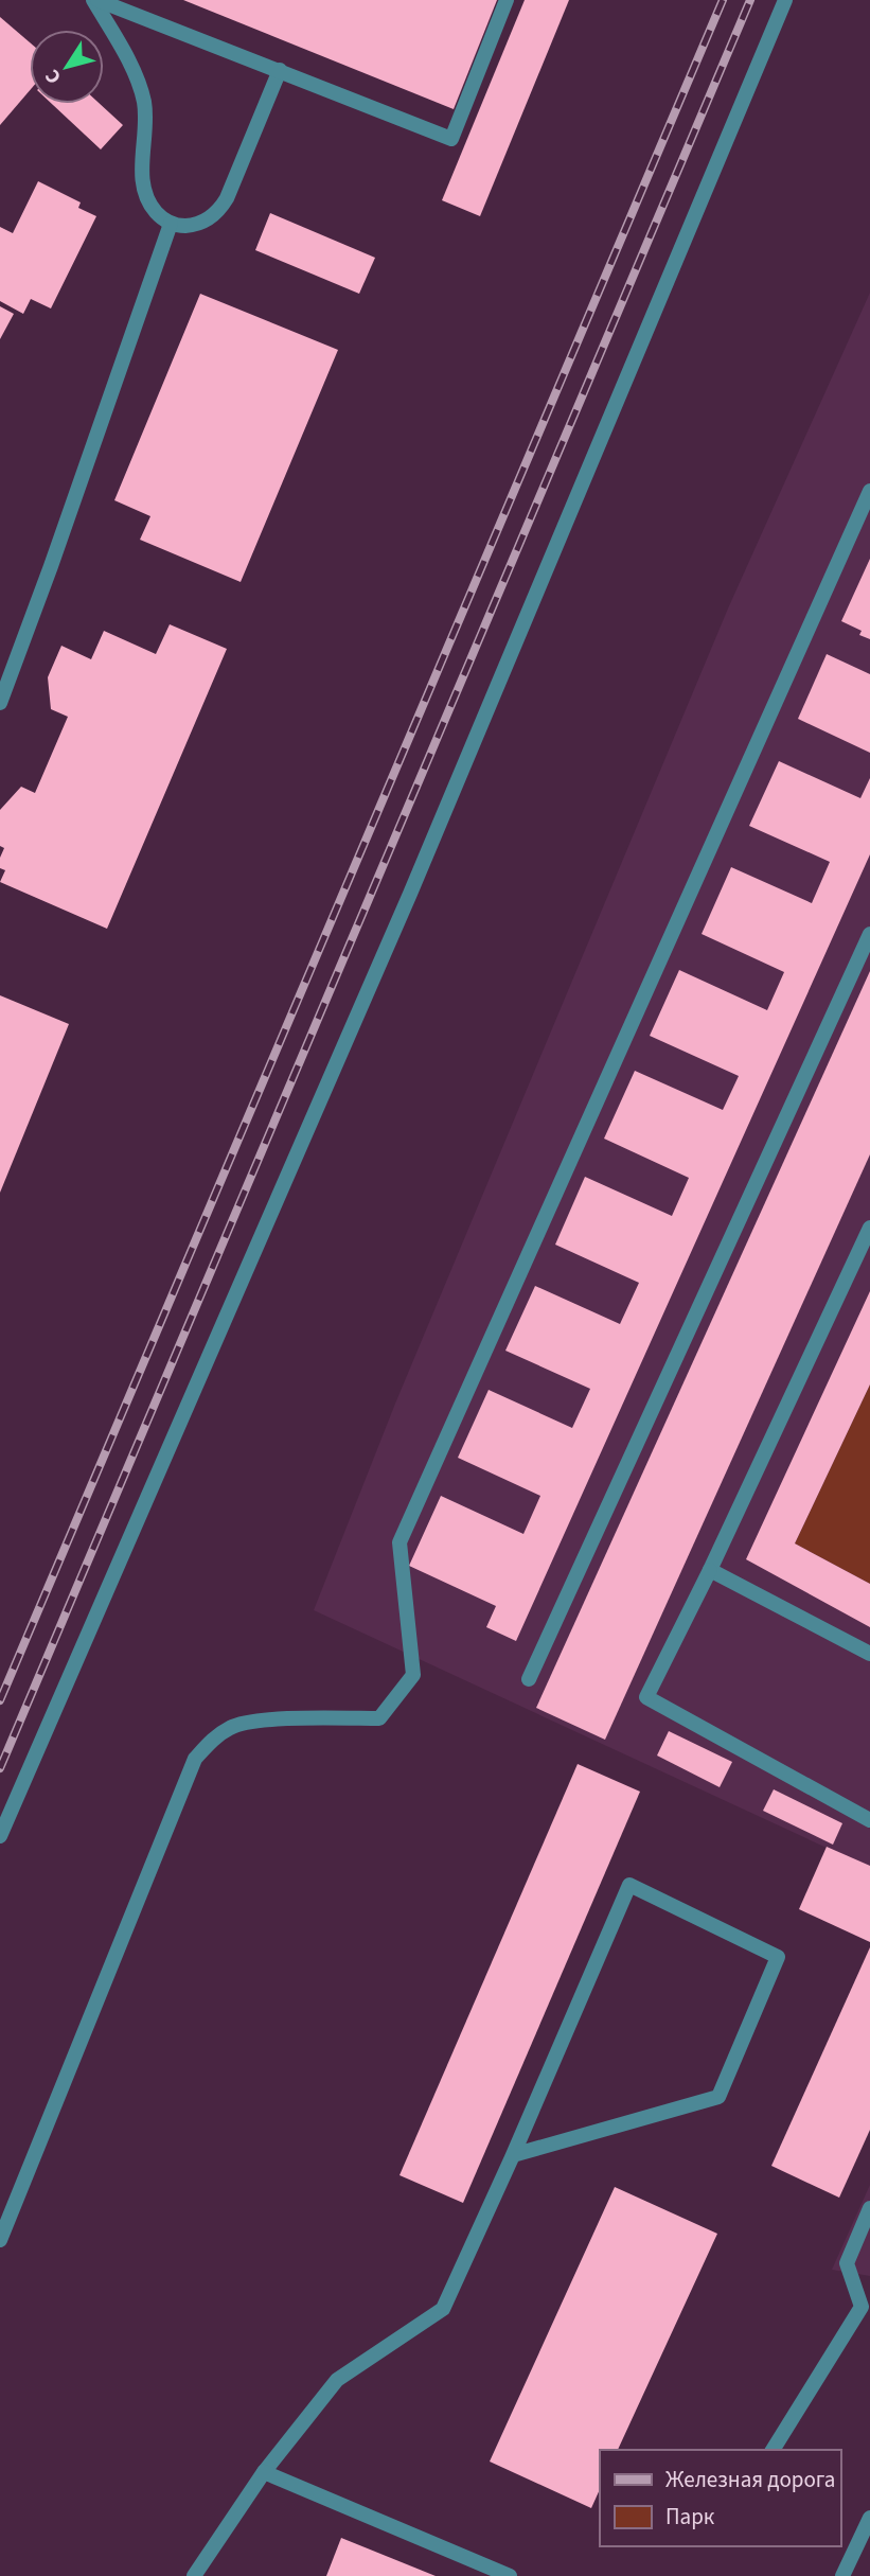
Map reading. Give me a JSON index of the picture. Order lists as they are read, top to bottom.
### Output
{
  "legend": ["Железная дорога", "Парк"],
  "north": "bottom left"
}
